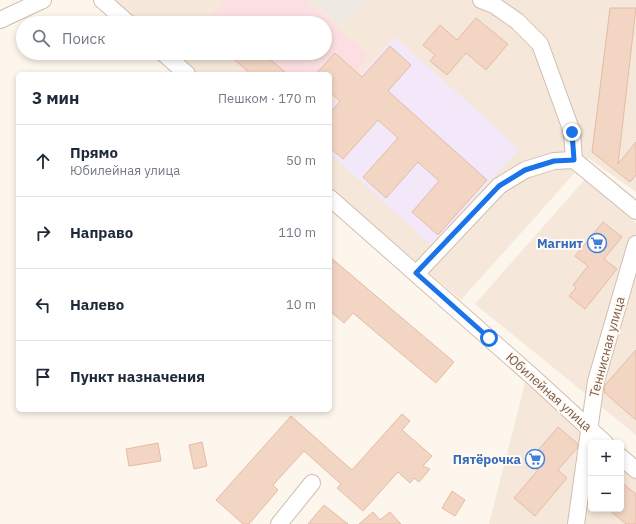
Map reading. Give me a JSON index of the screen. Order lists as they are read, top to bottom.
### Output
{
  "streets": {
    "street": ["Теннисная улица", "Юбилейная улица"]
  },
  "crossings": [
    ["Теннисная улица", "Юбилейная улица"]
  ],
  "places": {
    "supermarket": ["Магнит", "Пятёрочка"]
  },
  "page": {
    "search": "Поиск",
    "heading": ["3 мин", "Пешком · 170 m"],
    "list": [
      ["Прямо", "Юбилейная улица", "50 m"],
      ["Направо", "110 m"],
      ["Налево", "10 m"],
      "Пункт назначения"
    ],
    "map_buttons": ["+", "−"]
  }
}
